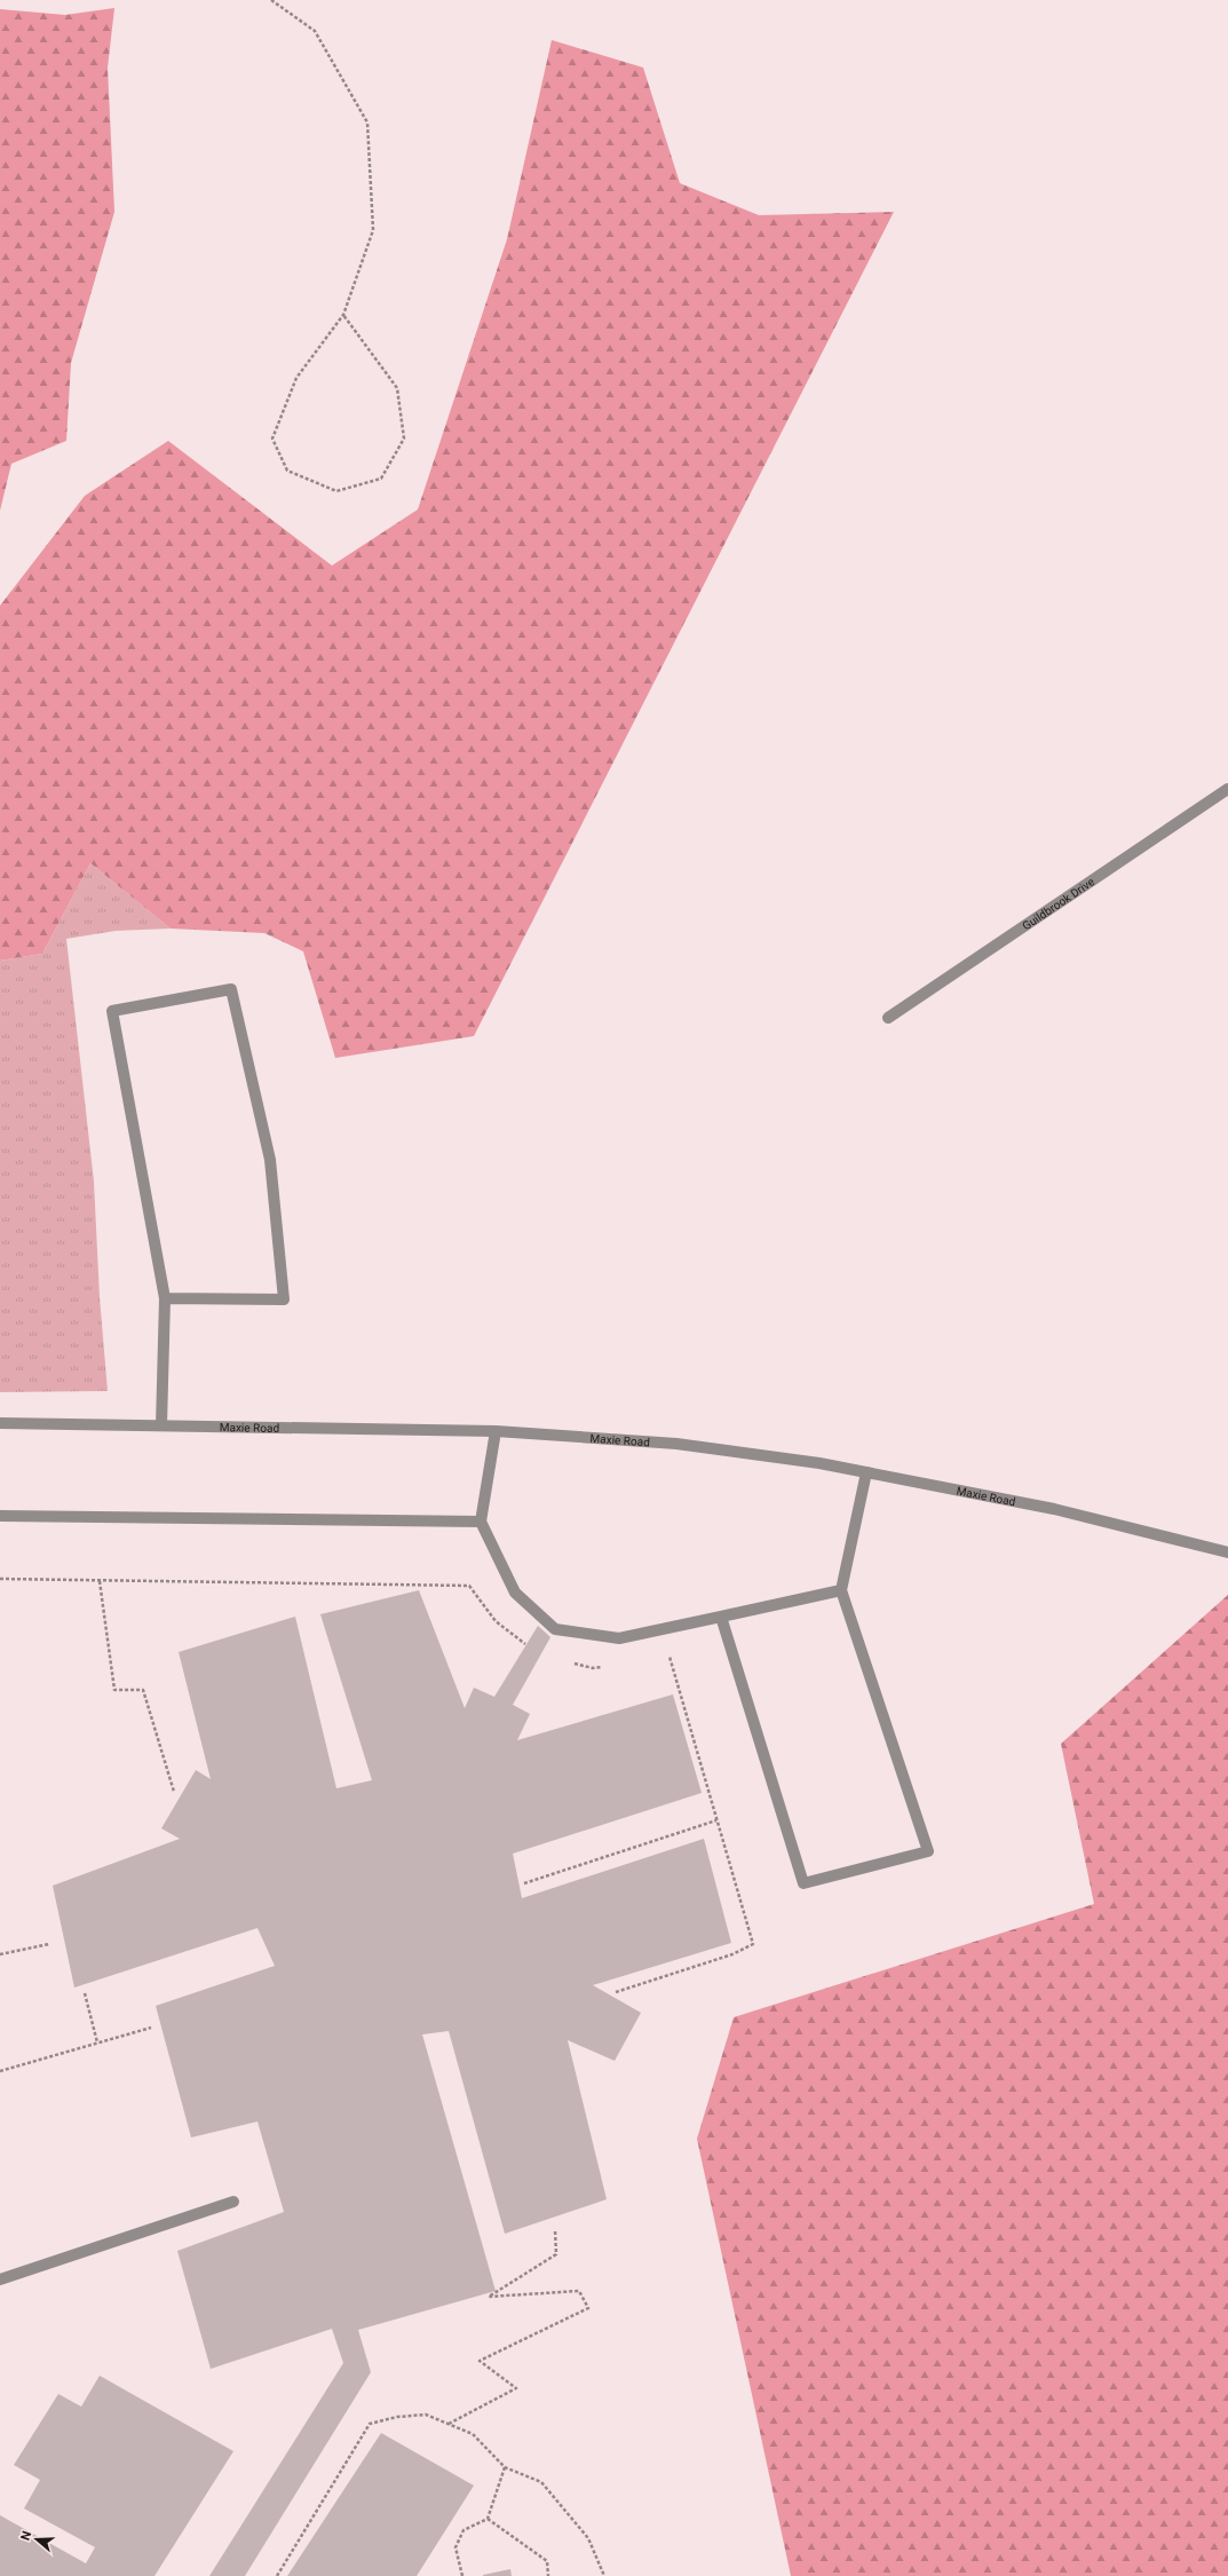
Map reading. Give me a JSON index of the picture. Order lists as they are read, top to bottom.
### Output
{
  "streets": {
    "street": ["Guildbrook Drive", "Maxie Road"]
  },
  "north": "left"
}
